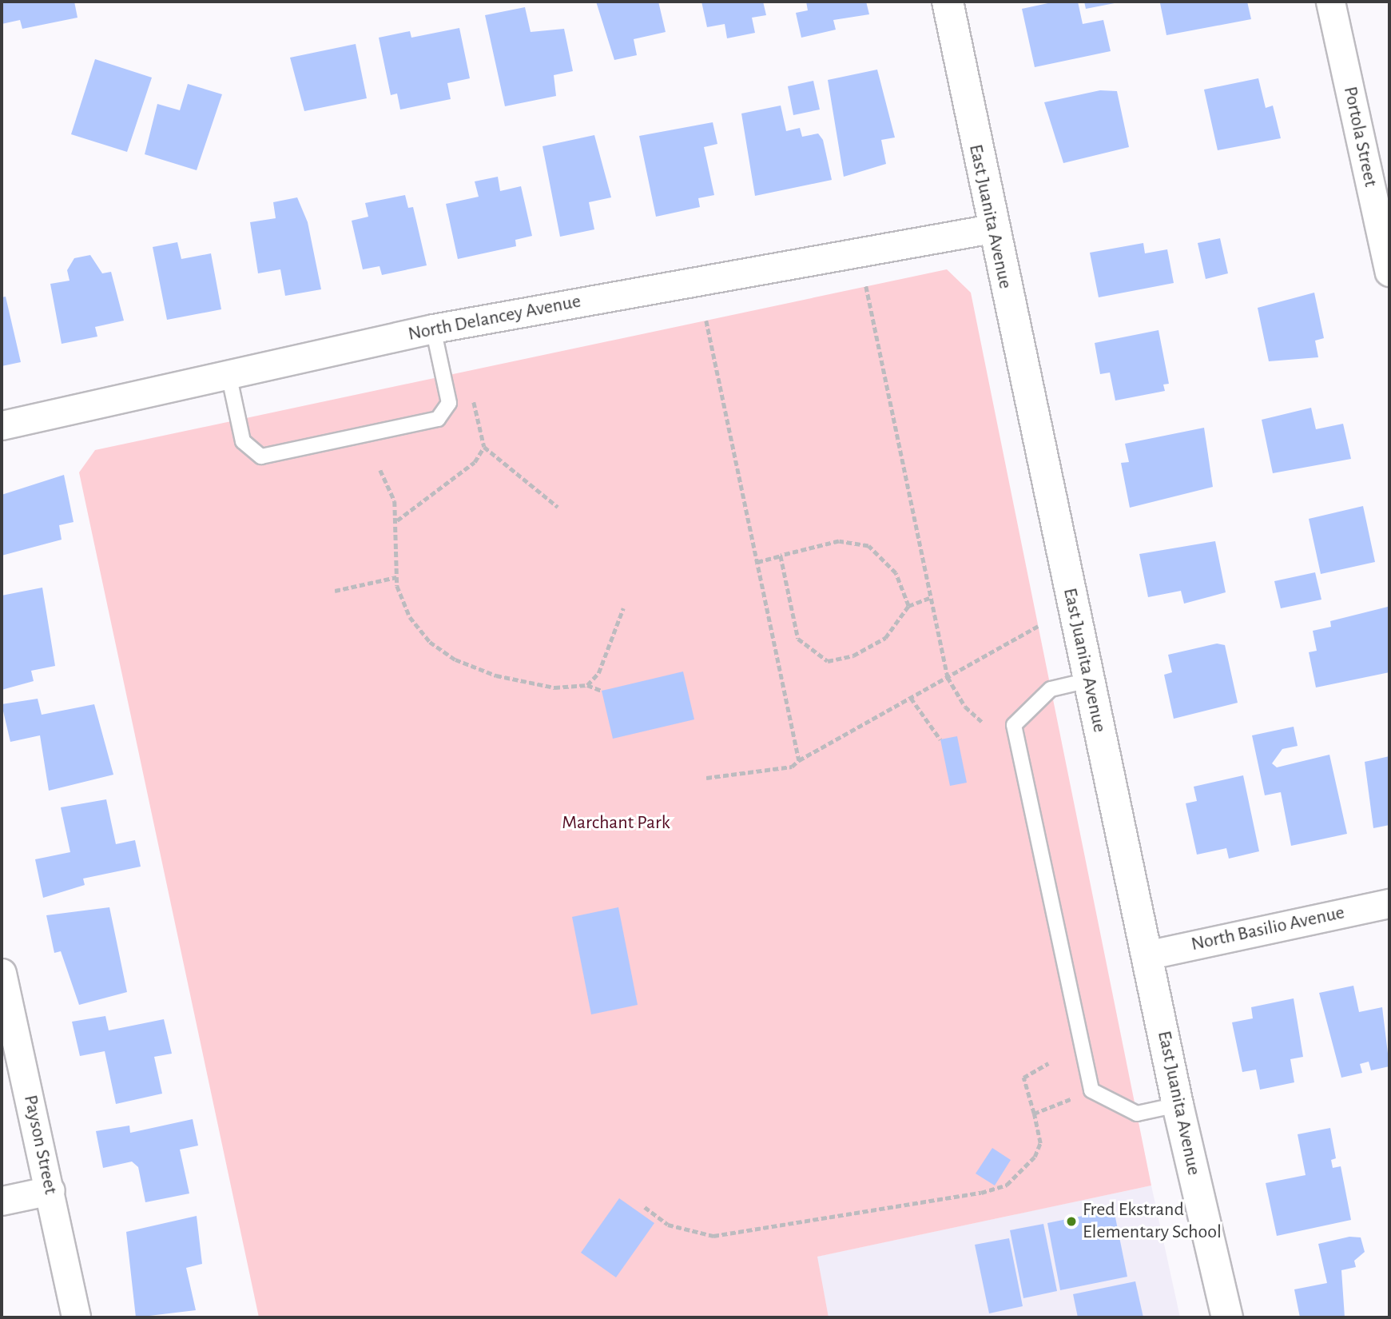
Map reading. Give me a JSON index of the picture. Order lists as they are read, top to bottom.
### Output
{
  "streets": {
    "street": [
      "Portola Street",
      "East Juanita Avenue",
      "North Delancey Avenue",
      "North Basilio Avenue",
      "Payson Street"
    ]
  },
  "crossings": [
    ["East Juanita Avenue", "North Delancey Avenue"],
    ["East Juanita Avenue", "North Basilio Avenue"]
  ],
  "parks": ["Marchant Park"],
  "places": ["Fred Ekstrand Elementary School"]
}
